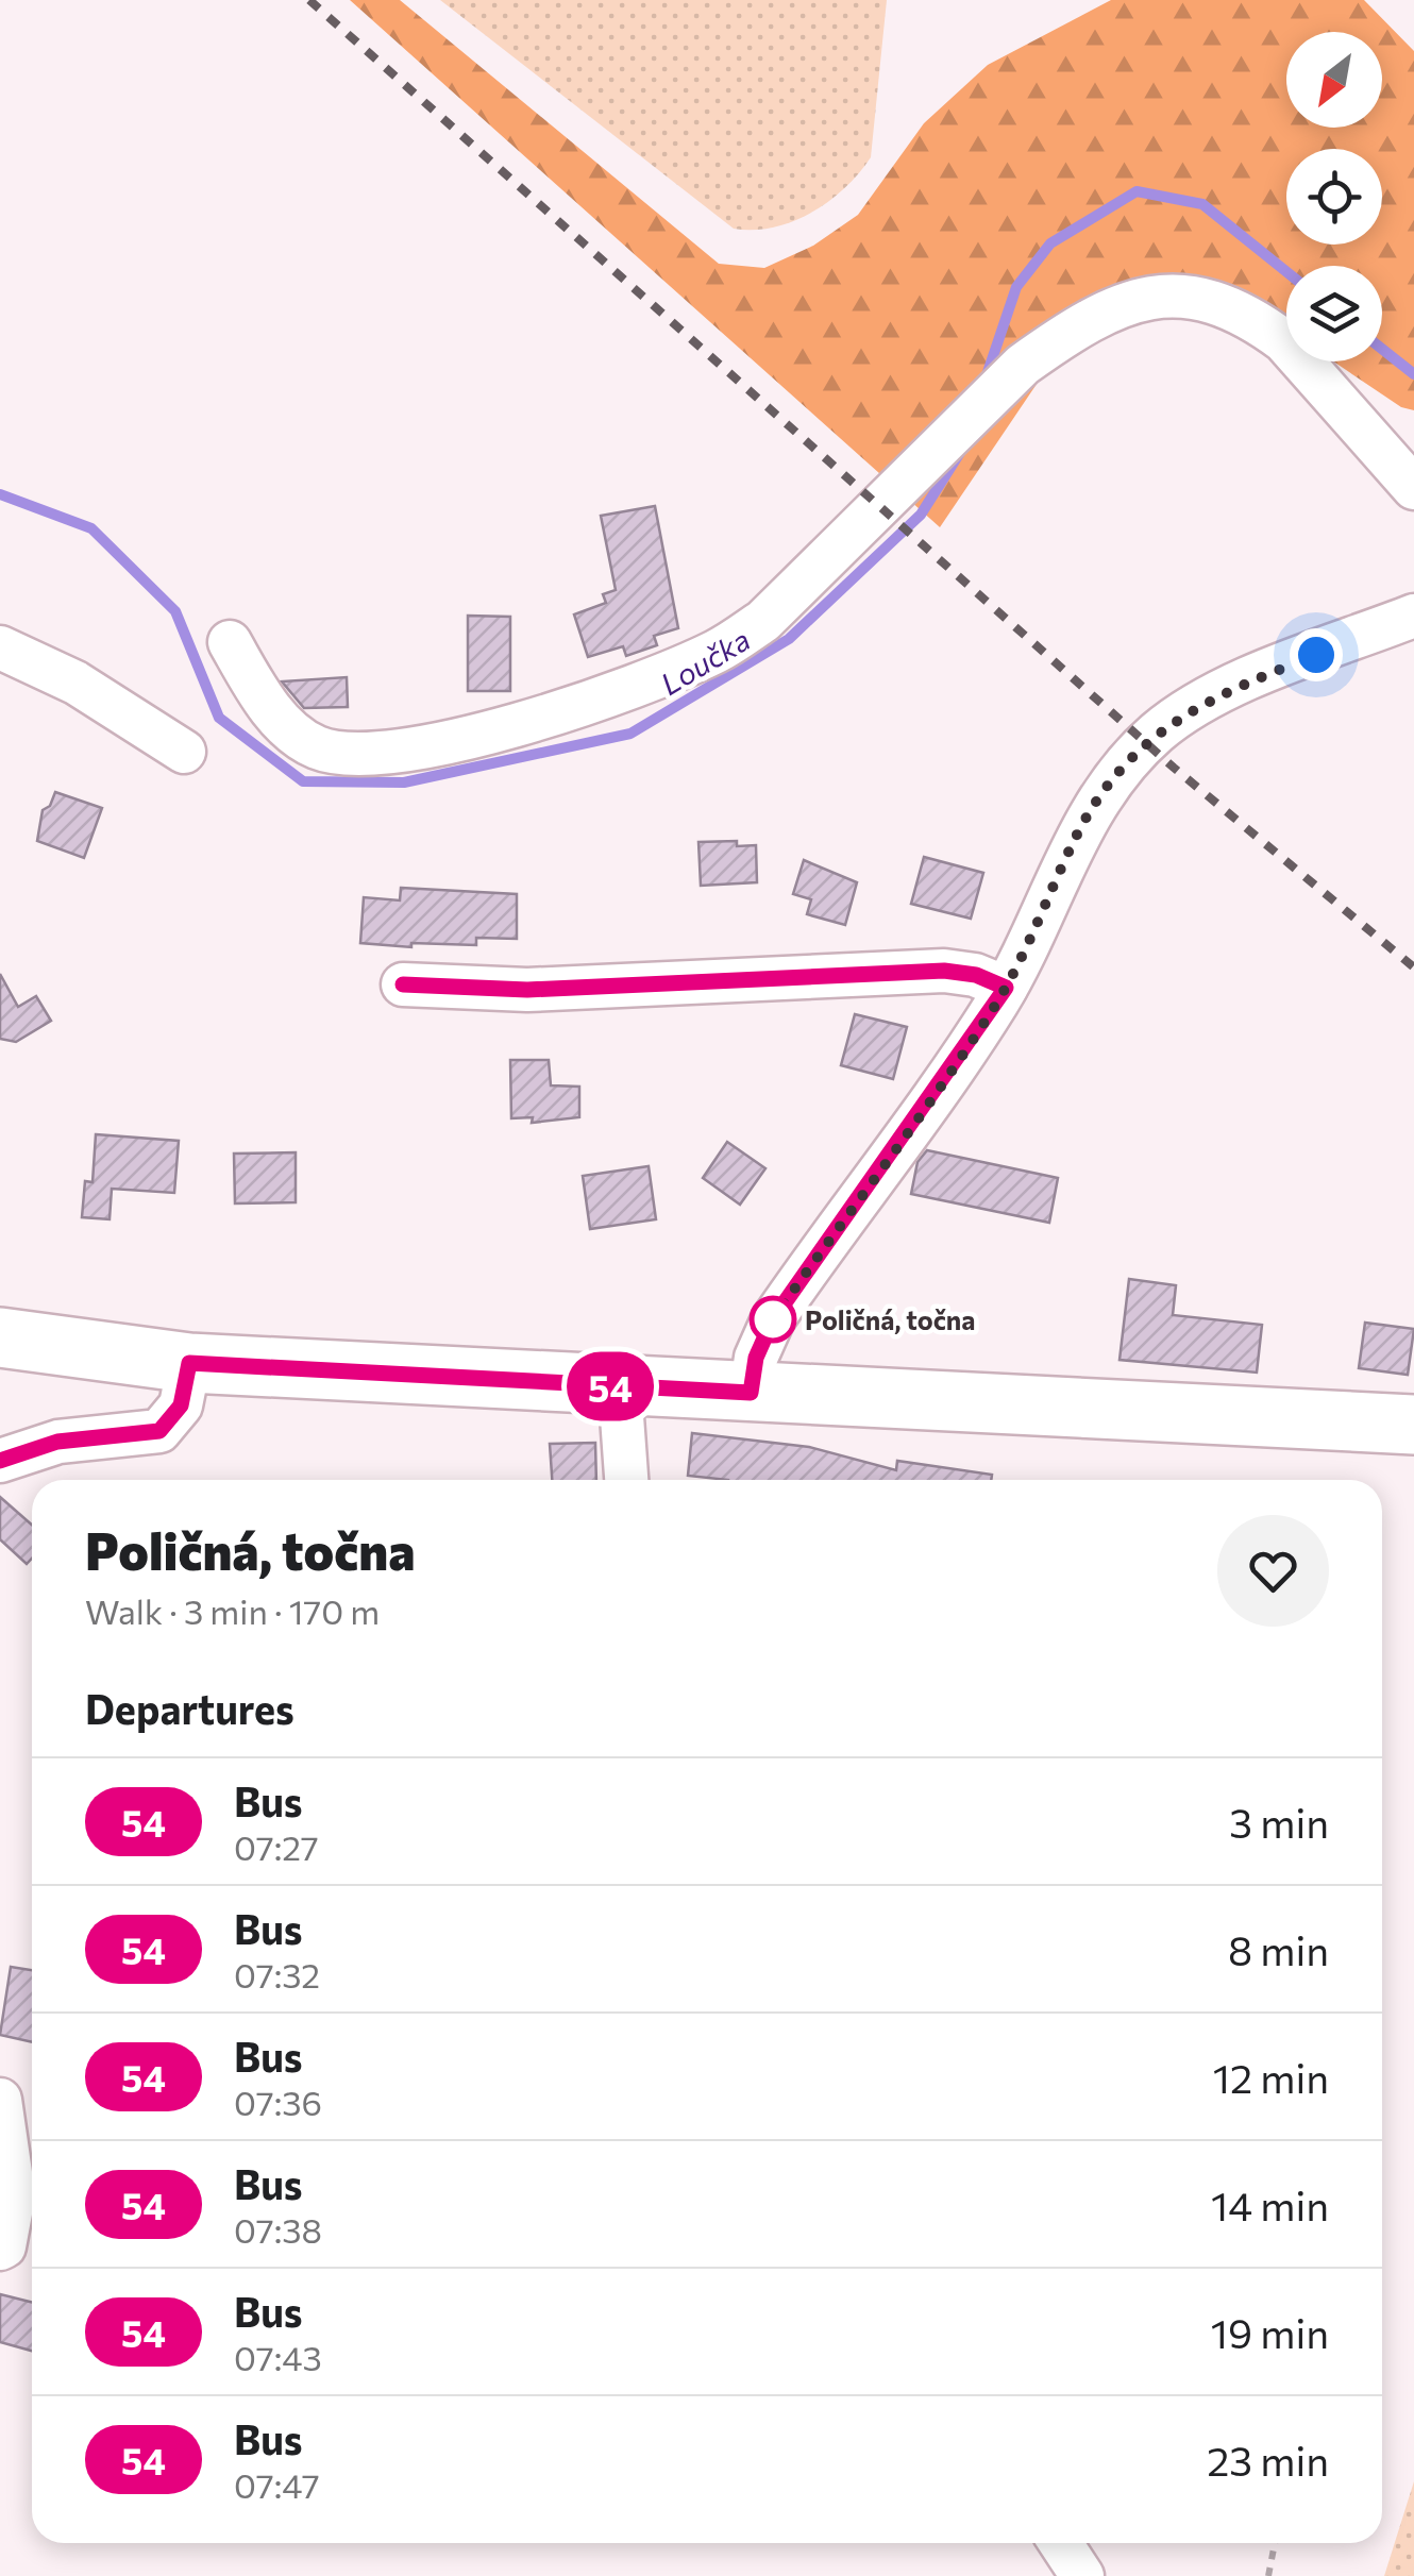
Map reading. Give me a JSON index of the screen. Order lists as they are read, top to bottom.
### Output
{
  "water": ["Loučka"],
  "places": ["Poličná, točna"],
  "lines": ["bus line 54"],
  "north": "bottom left",
  "page": {
    "on_map": "54",
    "heading": [
      ["Poličná, točna", "Walk · 3 min · 170 m"],
      "Departures"
    ],
    "list": [
      {
        "mark": "54",
        "name": "Bus",
        "note": "07:27",
        "value": "3 min"
      },
      {
        "mark": "54",
        "name": "Bus",
        "note": "07:32",
        "value": "8 min"
      },
      {
        "mark": "54",
        "name": "Bus",
        "note": "07:36",
        "value": "12 min"
      },
      {
        "mark": "54",
        "name": "Bus",
        "note": "07:38",
        "value": "14 min"
      },
      {
        "mark": "54",
        "name": "Bus",
        "note": "07:43",
        "value": "19 min"
      },
      {
        "mark": "54",
        "name": "Bus",
        "note": "07:47",
        "value": "23 min"
      }
    ]
  }
}
